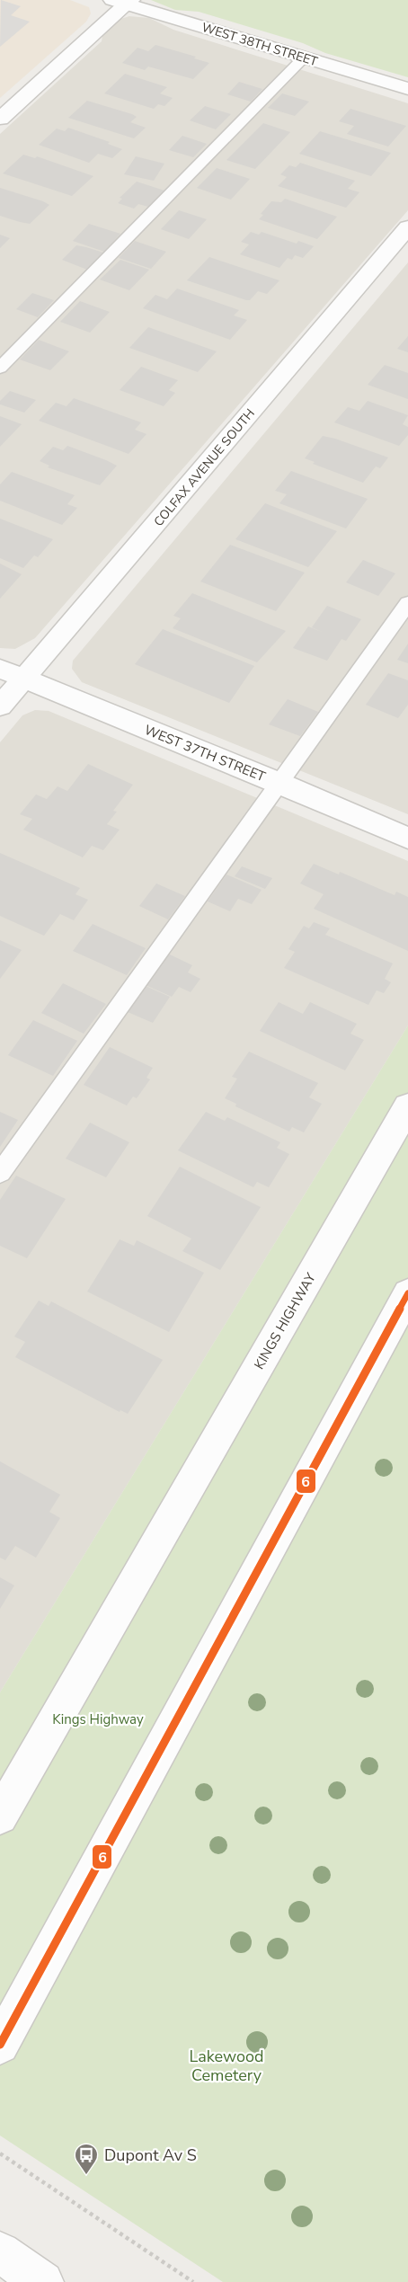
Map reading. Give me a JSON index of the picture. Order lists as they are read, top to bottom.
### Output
{
  "streets": {
    "street": [
      "WEST 38TH STREET",
      "COLFAX AVENUE SOUTH",
      "WEST 37TH STREET",
      "KINGS HIGHWAY"
    ]
  },
  "crossings": [
    ["COLFAX AVENUE SOUTH", "WEST 37TH STREET"]
  ],
  "parks": ["Kings Highway", "Lakewood Cemetery"],
  "places": {
    "bus stop": ["Dupont Av S"]
  },
  "lines": ["transit line 6"]
}
